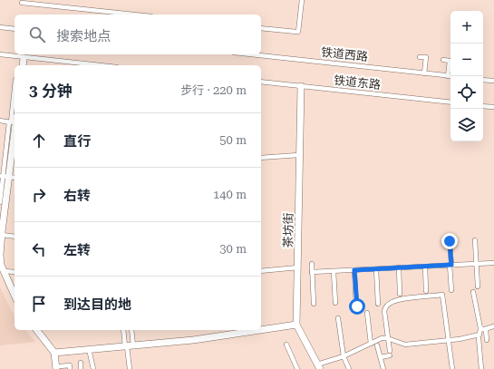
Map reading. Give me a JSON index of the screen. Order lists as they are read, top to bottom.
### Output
{
  "streets": {
    "street": ["铁道西路", "铁道东路", "茶坊街"]
  },
  "crossings": [
    ["铁道东路", "茶坊街"]
  ],
  "page": {
    "map_buttons": ["+", "−"],
    "search": "搜索地点",
    "heading": ["3 分钟", "步行 · 220 m"],
    "list": [
      ["直行", "50 m"],
      ["右转", "140 m"],
      ["左转", "30 m"],
      "到达目的地"
    ]
  }
}
